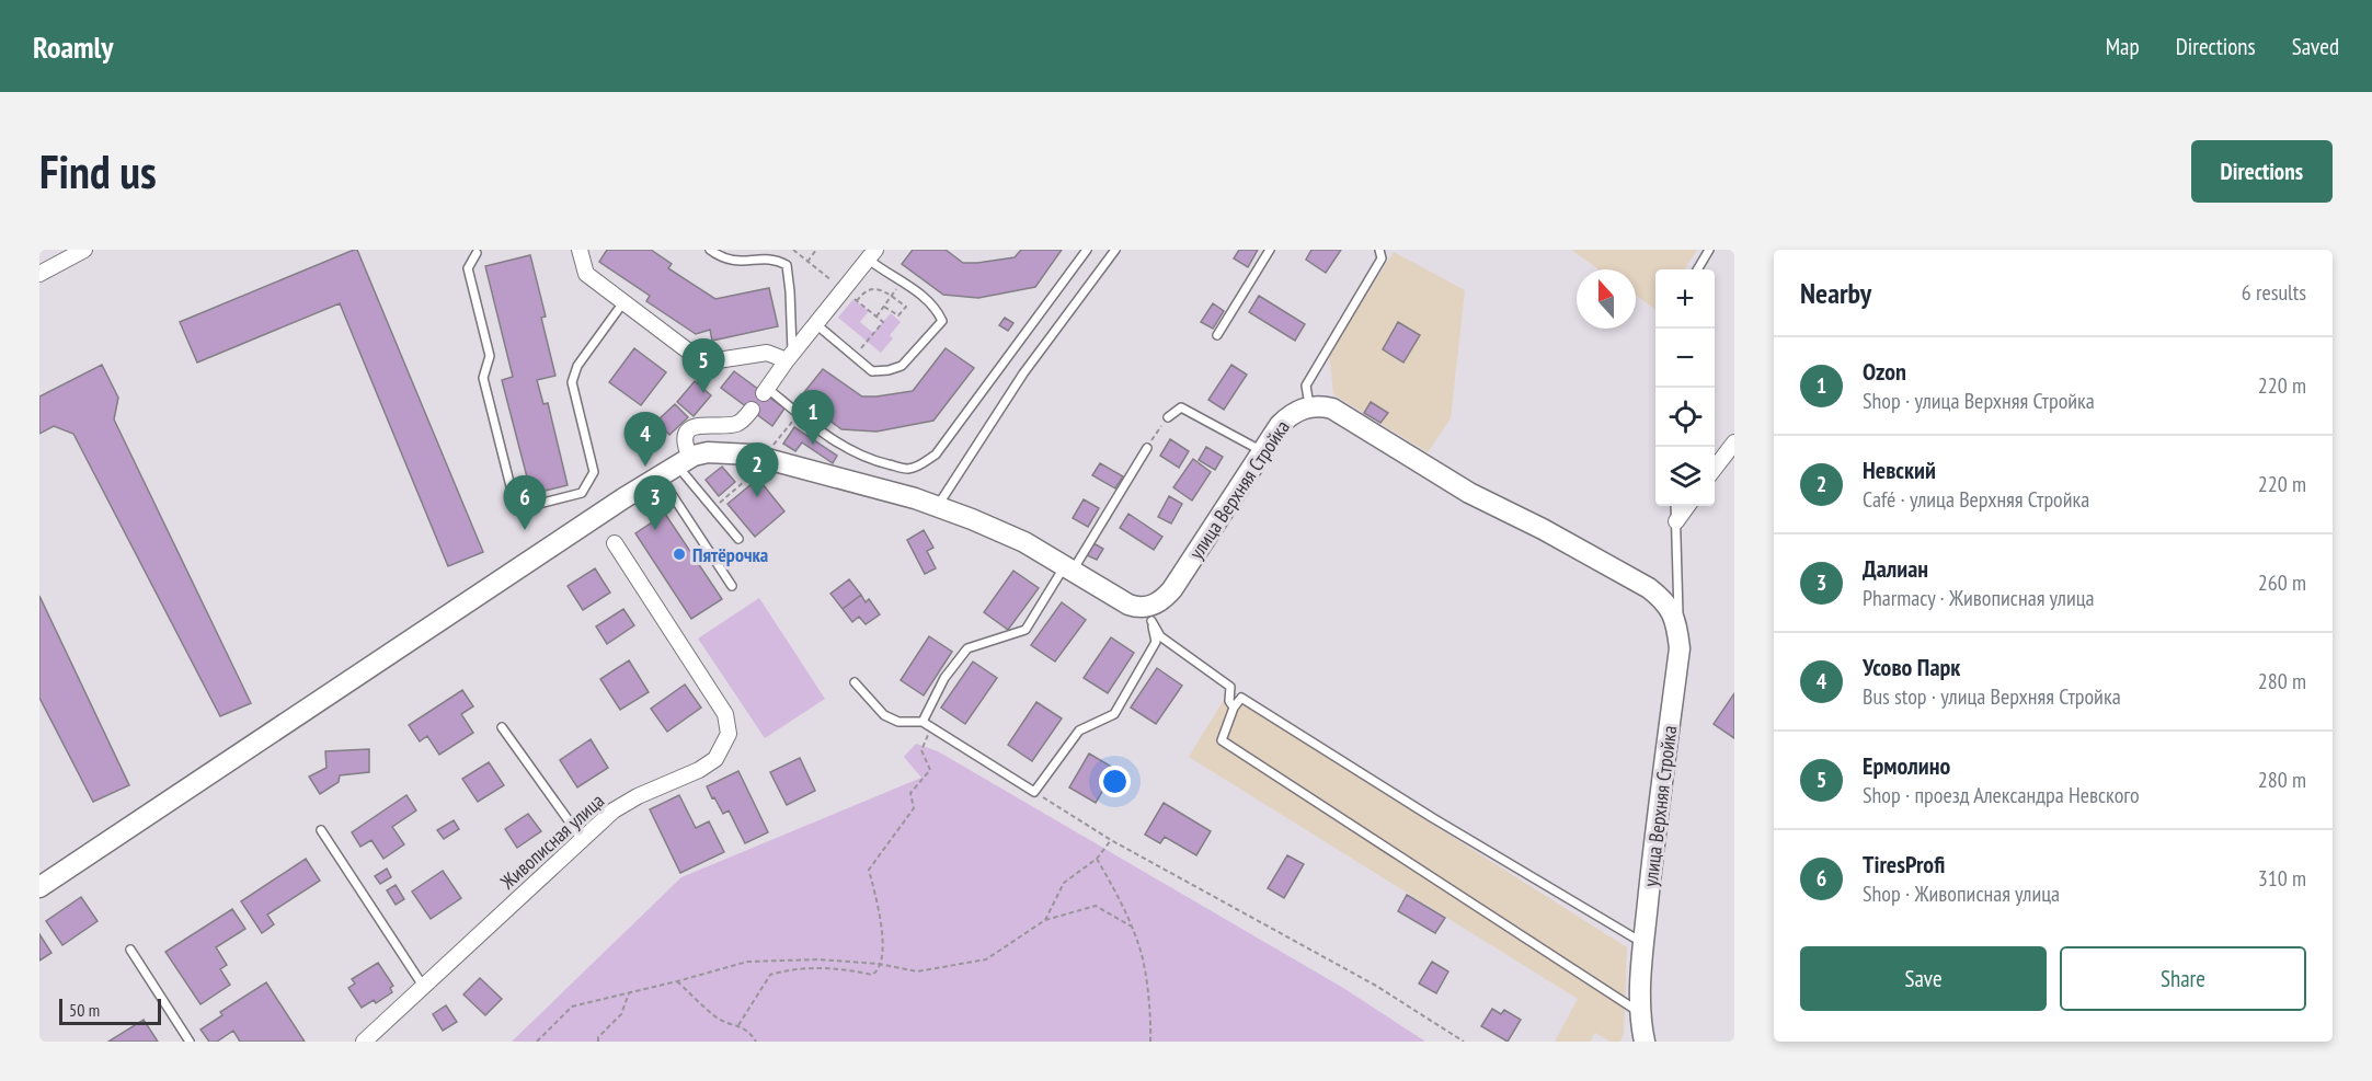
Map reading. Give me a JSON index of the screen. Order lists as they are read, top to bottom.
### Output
{
  "streets": {
    "street": ["улица Верхняя Стройка", "Живописная улица"]
  },
  "places": ["Пятёрочка"],
  "scale_bar": "50 m",
  "north": "top",
  "page": {
    "header": "Roamly",
    "nav": ["Map", "Directions", "Saved"],
    "buttons": [
      "Directions",
      ["Save", "Share"]
    ],
    "title": "Find us",
    "heading": ["Nearby", "6 results"],
    "map_buttons": ["+", "−"],
    "list": [
      {
        "mark": "1",
        "name": "Ozon",
        "note": "Shop · улица Верхняя Стройка",
        "value": "220 m"
      },
      {
        "mark": "2",
        "name": "Невский",
        "note": "Café · улица Верхняя Стройка",
        "value": "220 m"
      },
      {
        "mark": "3",
        "name": "Далиан",
        "note": "Pharmacy · Живописная улица",
        "value": "260 m"
      },
      {
        "mark": "4",
        "name": "Усово Парк",
        "note": "Bus stop · улица Верхняя Стройка",
        "value": "280 m"
      },
      {
        "mark": "5",
        "name": "Ермолино",
        "note": "Shop · проезд Александра Невского",
        "value": "280 m"
      },
      {
        "mark": "6",
        "name": "TiresProfi",
        "note": "Shop · Живописная улица",
        "value": "310 m"
      }
    ],
    "pins": [
      "5",
      "1",
      "4",
      "2",
      "3",
      "6"
    ],
    "scale": "50 m"
  }
}
